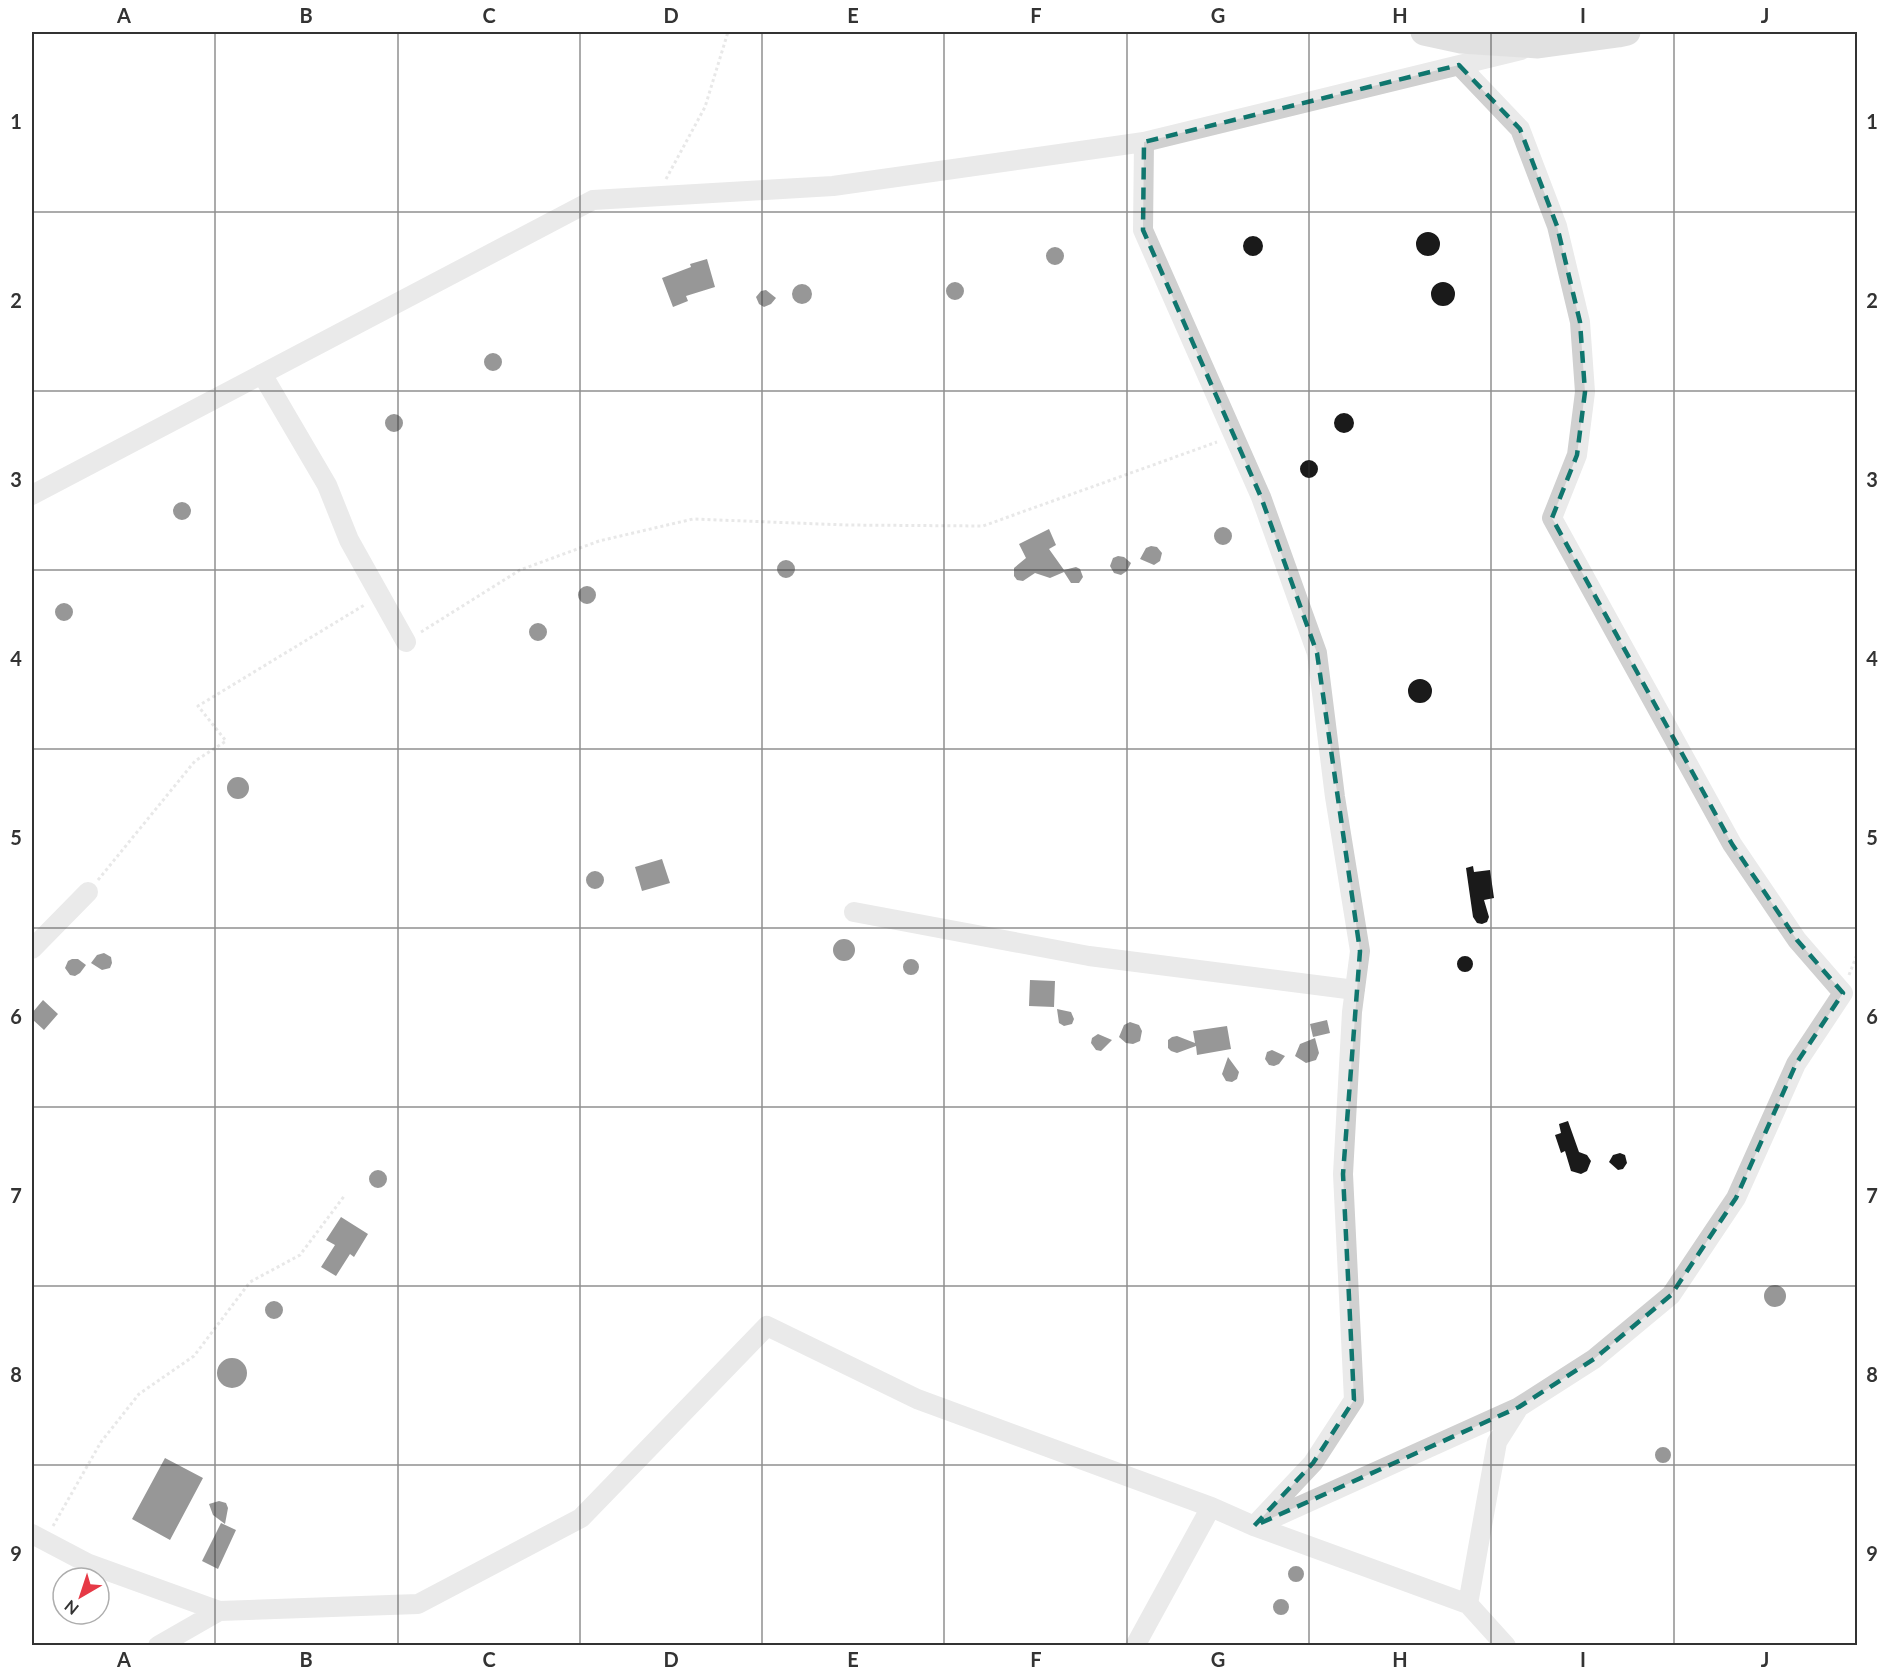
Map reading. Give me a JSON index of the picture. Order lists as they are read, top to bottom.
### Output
{
  "north": "bottom left",
  "grid": {
    "columns": [
      "A",
      "B",
      "C",
      "D",
      "E",
      "F",
      "G",
      "H",
      "I",
      "J"
    ],
    "rows": [
      "1",
      "2",
      "3",
      "4",
      "5",
      "6",
      "7",
      "8",
      "9"
    ]
  }
}
